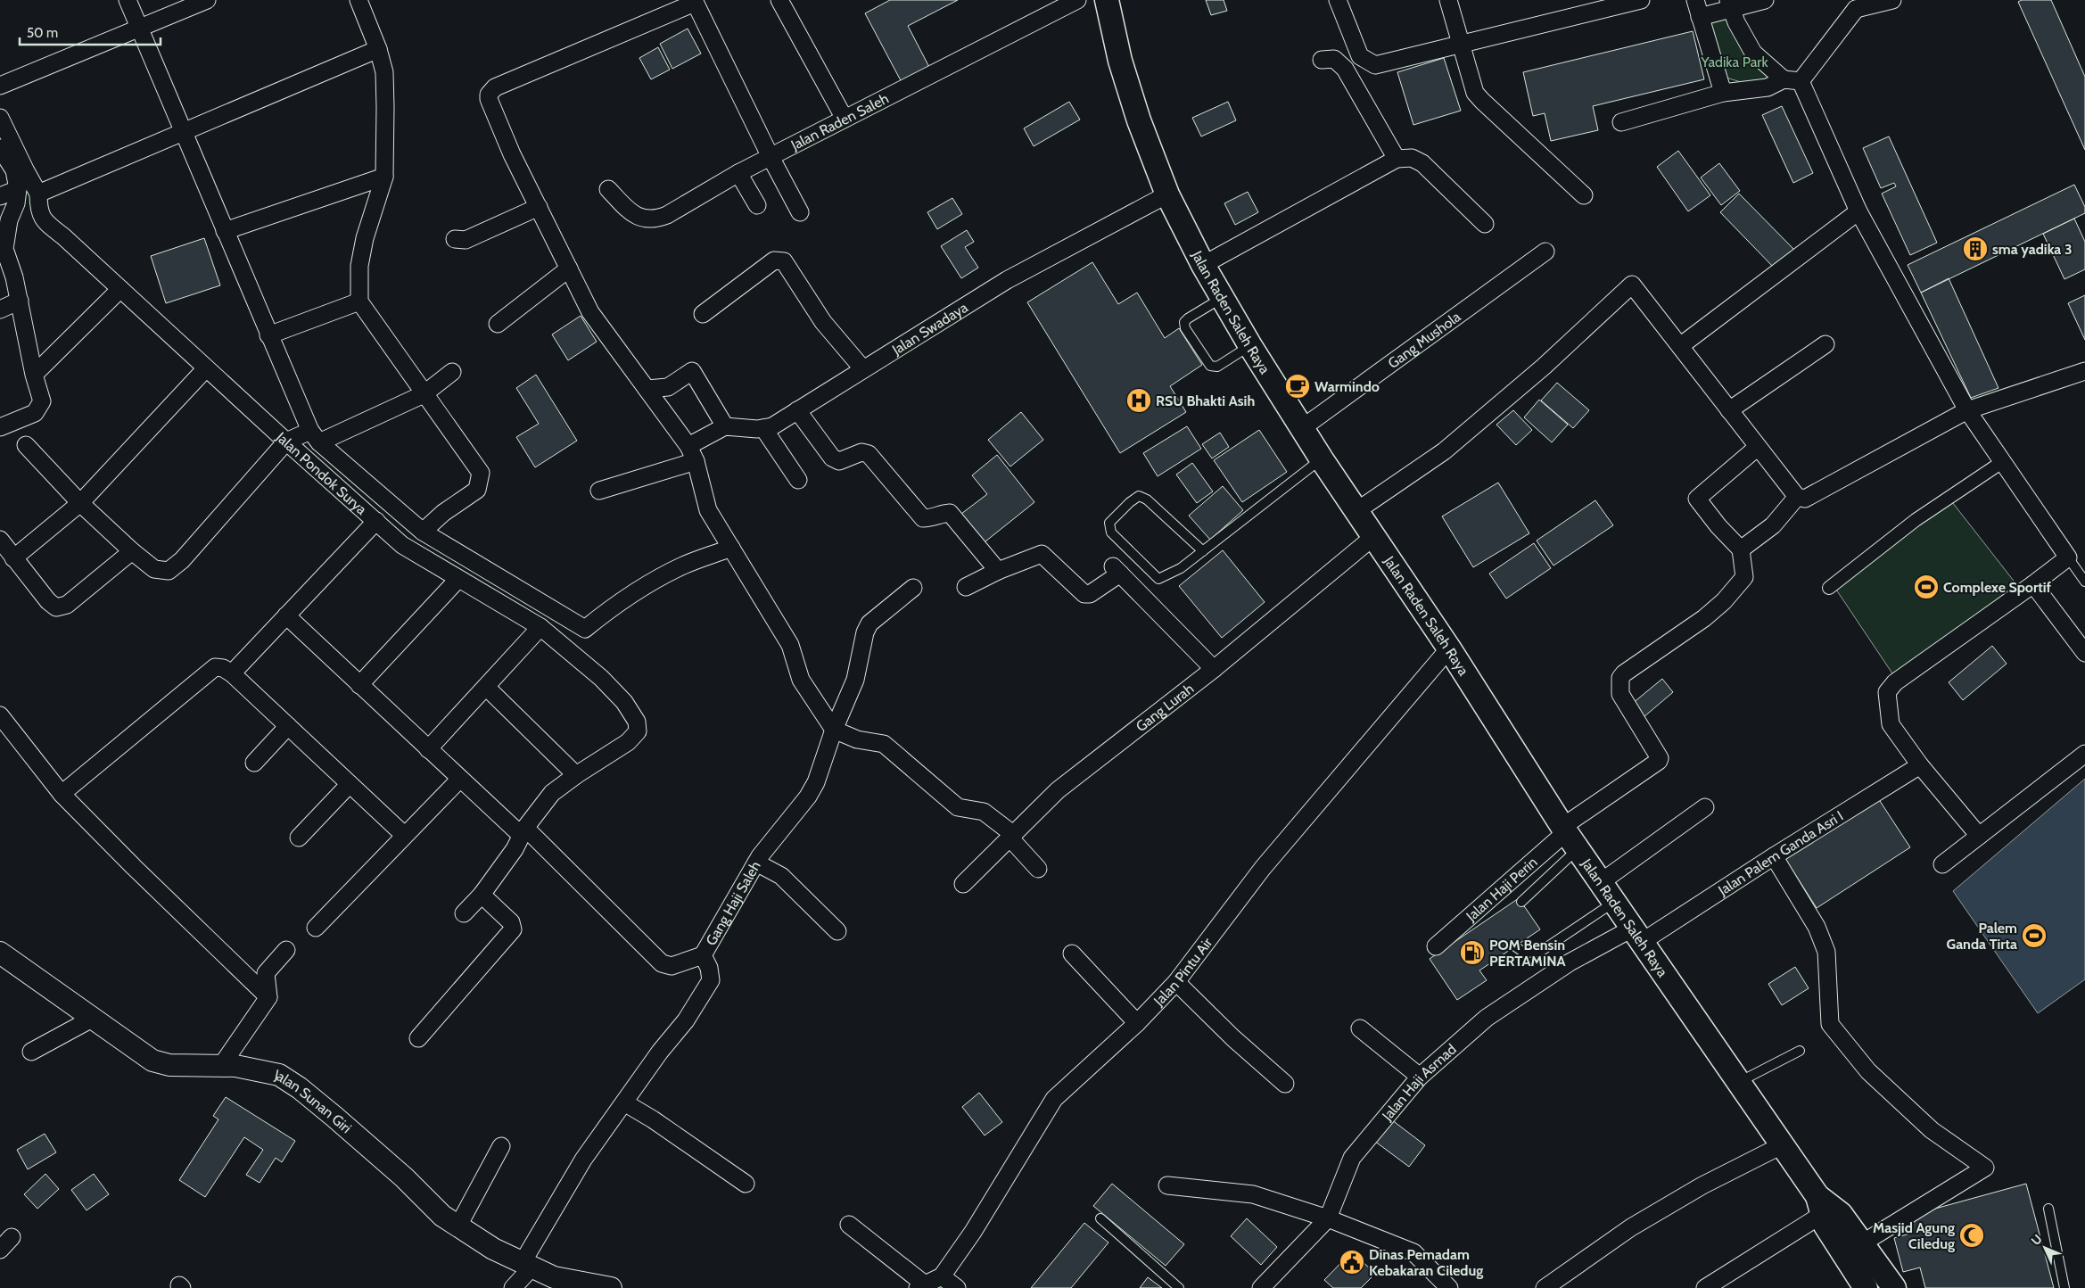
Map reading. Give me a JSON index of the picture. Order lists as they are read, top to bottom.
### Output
{
  "streets": {
    "main road": ["Jalan Raden Saleh Raya"],
    "street": [
      "Jalan Raden Saleh",
      "Jalan Swadaya",
      "Gang Mushola",
      "Jalan Pondok Surya",
      "Gang Lurah",
      "Jalan Palem Ganda Asri I",
      "Jalan Haji Perin",
      "Gang Haji Saleh",
      "Jalan Pintu Air",
      "Jalan Haji Asmad",
      "Jalan Sunan Giri"
    ]
  },
  "crossings": [
    ["Jalan Raden Saleh Raya", "Jalan Swadaya"],
    ["Jalan Raden Saleh Raya", "Gang Mushola"],
    ["Jalan Raden Saleh Raya", "Gang Lurah"],
    ["Jalan Raden Saleh Raya", "Jalan Palem Ganda Asri I"],
    ["Jalan Raden Saleh Raya", "Jalan Haji Perin"],
    ["Jalan Raden Saleh Raya", "Jalan Pintu Air"],
    ["Jalan Raden Saleh Raya", "Jalan Haji Asmad"],
    ["Jalan Palem Ganda Asri I", "Jalan Haji Asmad"],
    ["Gang Haji Saleh", "Jalan Sunan Giri"]
  ],
  "parks": ["Yadika Park"],
  "places": {
    "building": ["sma yadika 3"],
    "cafe": ["Warmindo"],
    "hospital": ["RSU Bhakti Asih"],
    "sports": ["Complexe Sportif", "Palem Ganda Tirta"],
    "fuel station": ["POM Bensin PERTAMINA"],
    "mosque": ["Masjid Agung Ciledug"],
    "public building": ["Dinas Pemadam Kebakaran Ciledug"]
  },
  "scale_bar": "50 m",
  "north": "top left"
}
